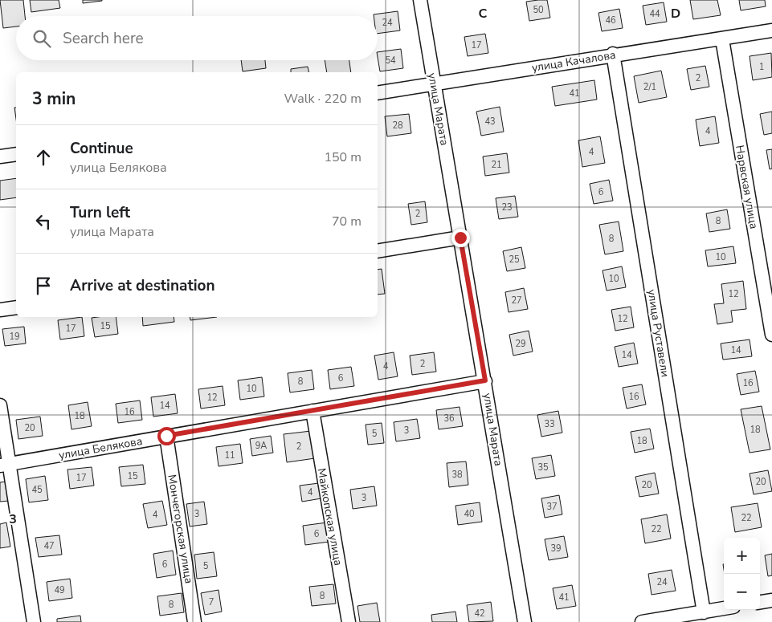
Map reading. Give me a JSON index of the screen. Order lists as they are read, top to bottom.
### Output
{
  "streets": {
    "street": [
      "улица Качалова",
      "улица Марата",
      "Нарвская улица",
      "улица Руставели",
      "улица Белякова",
      "Майкопская улица",
      "Мончегорская улица"
    ]
  },
  "crossings": [
    ["улица Качалова", "улица Марата"],
    ["улица Качалова", "Нарвская улица"],
    ["улица Качалова", "улица Руставели"],
    ["улица Марата", "улица Белякова"],
    ["улица Белякова", "Майкопская улица"],
    ["улица Белякова", "Мончегорская улица"]
  ],
  "house_numbers": [
    "50",
    "44",
    "46",
    "24",
    "17",
    "54",
    "1",
    "2",
    "2/1",
    "41",
    "43",
    "28",
    "4",
    "4",
    "21",
    "6",
    "23",
    "2",
    "8",
    "8",
    "10",
    "25",
    "10",
    "12",
    "27",
    "12",
    "15",
    "17",
    "19",
    "29",
    "14",
    "14",
    "2",
    "4",
    "6",
    "8",
    "16",
    "10",
    "16",
    "12",
    "14",
    "16",
    "18",
    "36",
    "33",
    "20",
    "18",
    "3",
    "5",
    "18",
    "9А",
    "2",
    "11",
    "35",
    "38",
    "15",
    "17",
    "20",
    "20",
    "45",
    "4",
    "3",
    "37",
    "3",
    "40",
    "4",
    "22",
    "22",
    "6",
    "47",
    "39",
    "6",
    "5",
    "24",
    "49",
    "8",
    "41",
    "7",
    "8",
    "42"
  ],
  "page": {
    "search": "Search here",
    "heading": ["3 min", "Walk · 220 m"],
    "list": [
      ["Continue", "улица Белякова", "150 m"],
      ["Turn left", "улица Марата", "70 m"],
      "Arrive at destination"
    ],
    "map_buttons": ["+", "−"]
  },
  "grid": {
    "columns": ["C", "D"],
    "rows": ["3"]
  }
}
